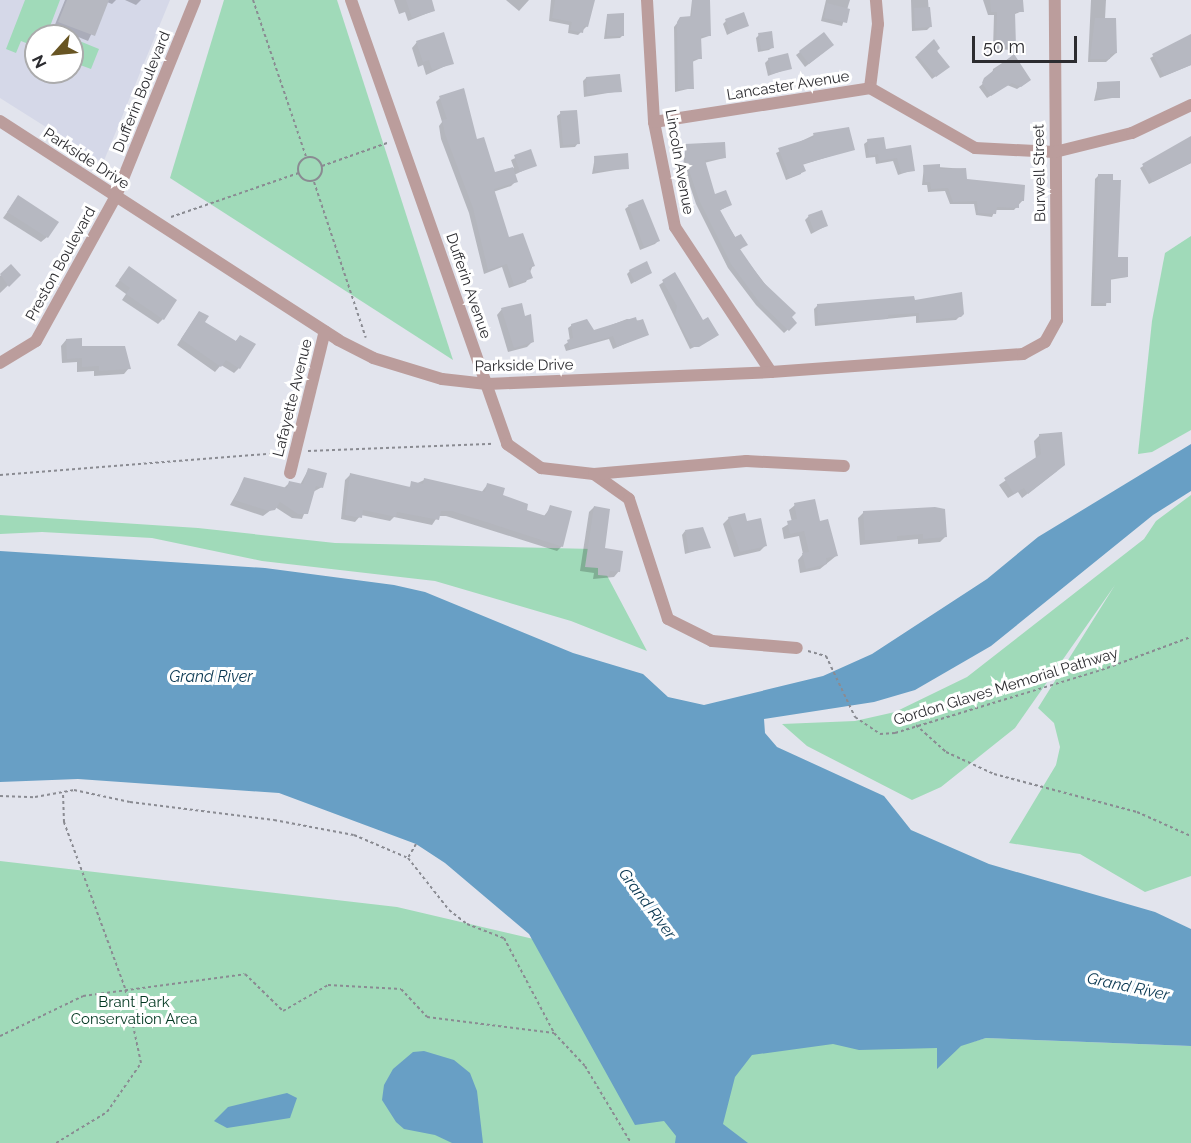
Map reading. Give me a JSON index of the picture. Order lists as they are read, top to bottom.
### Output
{
  "streets": {
    "street": [
      "Lancaster Avenue",
      "Dufferin Boulevard",
      "Parkside Drive",
      "Lincoln Avenue",
      "Burwell Street",
      "Preston Boulevard",
      "Dufferin Avenue",
      "Lafayette Avenue"
    ],
    "path": ["Gordon Glaves Memorial Pathway"]
  },
  "crossings": [
    ["Lancaster Avenue", "Lincoln Avenue"],
    ["Lancaster Avenue", "Burwell Street"],
    ["Dufferin Boulevard", "Parkside Drive"],
    ["Dufferin Boulevard", "Preston Boulevard"],
    ["Parkside Drive", "Lincoln Avenue"],
    ["Parkside Drive", "Burwell Street"],
    ["Parkside Drive", "Preston Boulevard"],
    ["Parkside Drive", "Dufferin Avenue"],
    ["Parkside Drive", "Lafayette Avenue"]
  ],
  "water": ["Grand River"],
  "parks": ["Brant Park Conservation Area"],
  "scale_bar": "50 m",
  "north": "bottom left"
}
